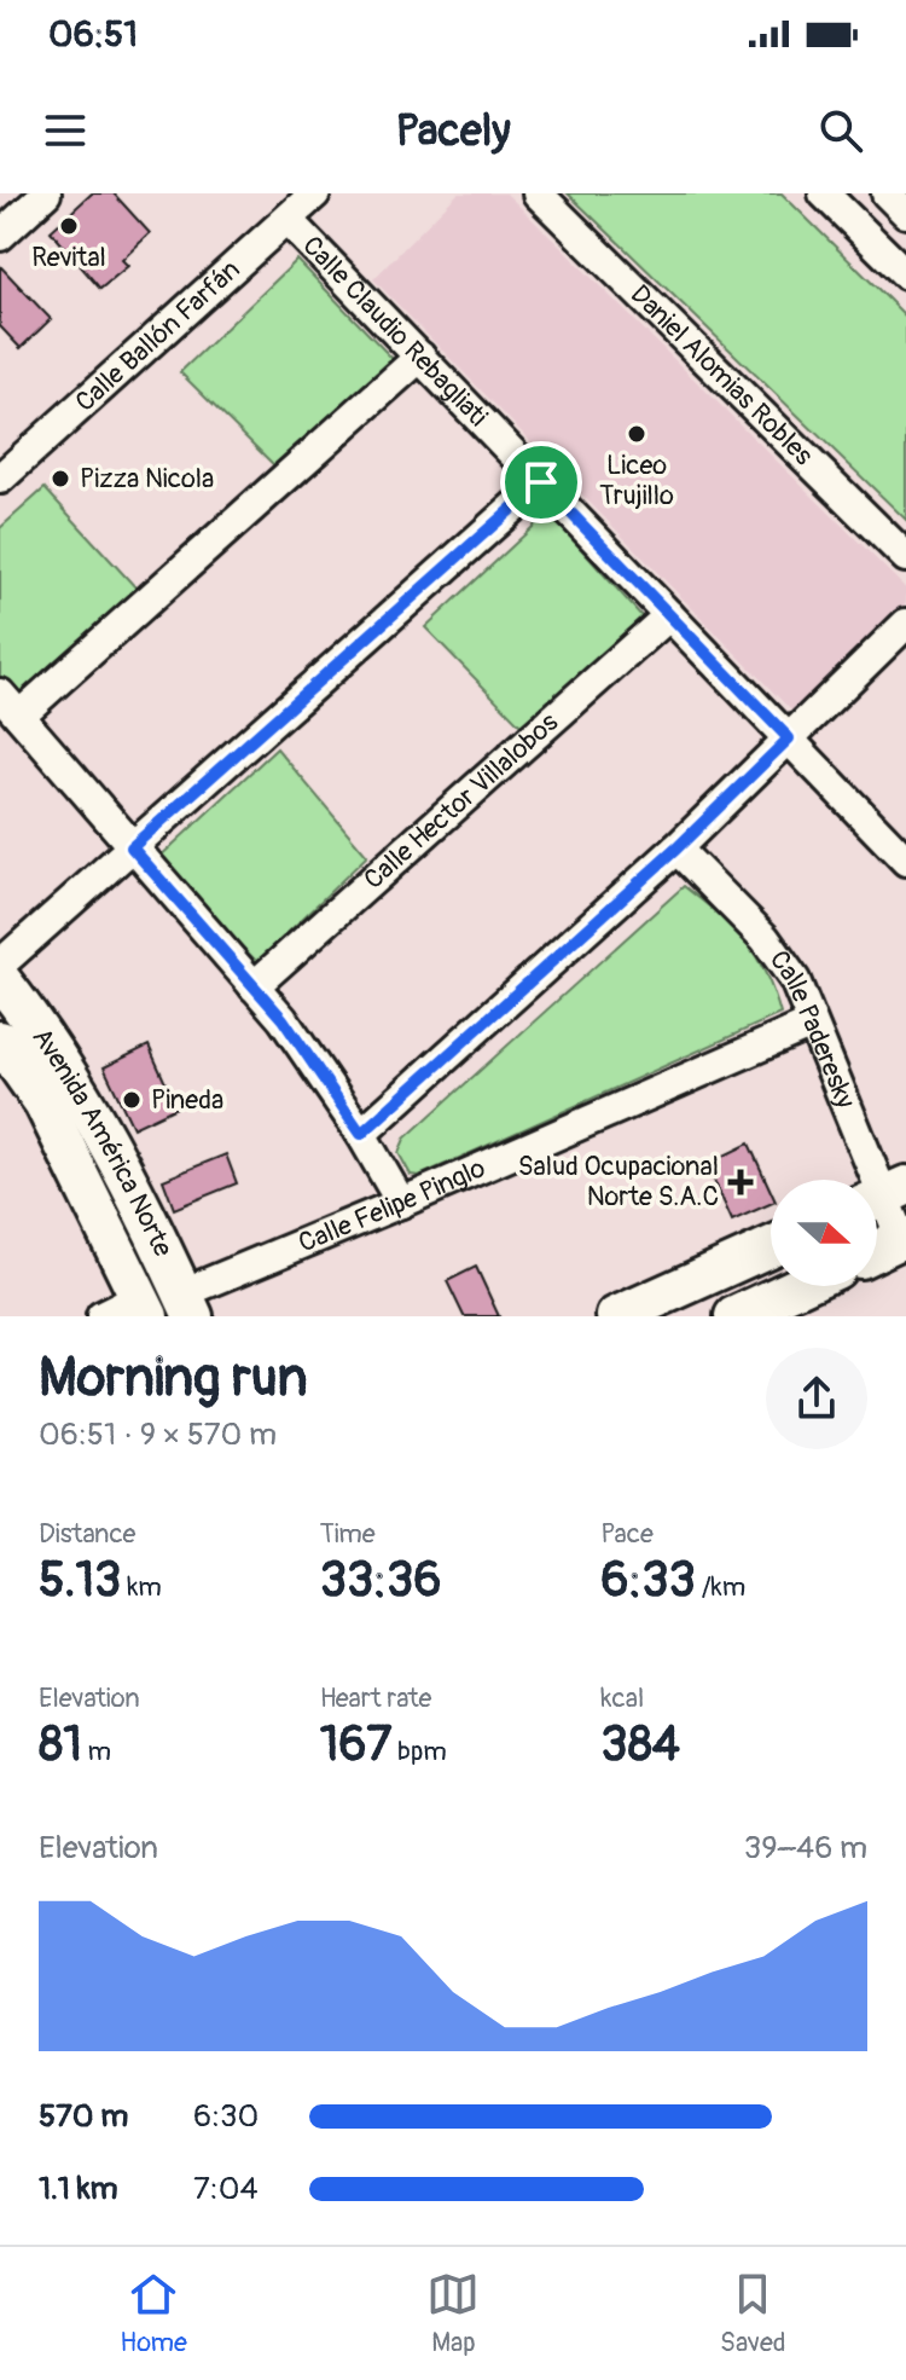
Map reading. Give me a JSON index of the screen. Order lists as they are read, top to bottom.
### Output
{
  "streets": {
    "main road": ["Avenida América Norte"],
    "street": [
      "Calle Claudio Rebagliati",
      "Calle Ballón Farfán",
      "Daniel Alomias Robles",
      "Calle Hector Villalobos",
      "Calle Paderesky",
      "Calle Felipe Pinglo"
    ]
  },
  "crossings": [
    ["Calle Claudio Rebagliati", "Calle Ballón Farfán"],
    ["Calle Claudio Rebagliati", "Calle Hector Villalobos"],
    ["Calle Paderesky", "Calle Felipe Pinglo"],
    ["Avenida América Norte", "Calle Felipe Pinglo"]
  ],
  "places": {
    "other": [
      "Revital",
      "Liceo Trujillo",
      "Pizza Nicola",
      "Pineda"
    ],
    "health": ["Salud Ocupacional Norte S.A.C"]
  },
  "north": "right",
  "page": {
    "status": "06:51",
    "header": "Pacely",
    "heading": ["Morning run", "06:51 · 9 × 570 m"],
    "stats": [
      ["Distance", "5.13 km"],
      ["Time", "33:36"],
      ["Pace", "6:33 /km"],
      ["Elevation", "81 m"],
      ["Heart rate", "167 bpm"],
      ["kcal", "384"]
    ],
    "chart": ["Elevation", "39–46 m"],
    "list": [
      {
        "name": "570 m",
        "note": "6:30"
      },
      {
        "name": "1.1 km",
        "note": "7:04"
      }
    ],
    "tabs": ["Home", "Map", "Saved"]
  }
}
